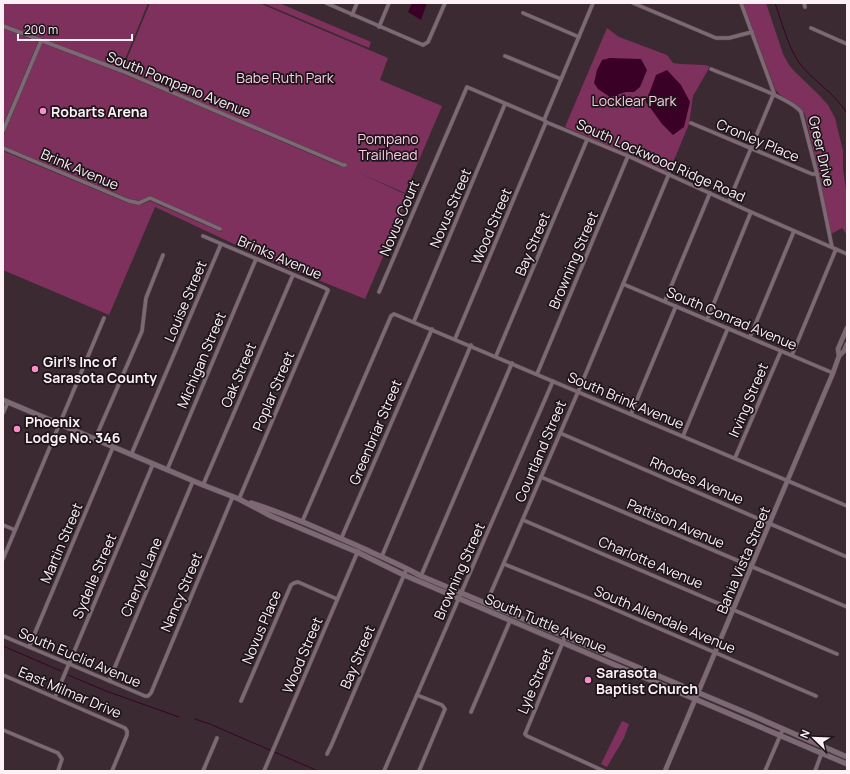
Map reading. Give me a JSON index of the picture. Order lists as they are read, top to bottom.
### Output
{
  "streets": {
    "main road": ["South Tuttle Avenue"],
    "street": [
      "South Pompano Avenue",
      "Cronley Place",
      "Greer Drive",
      "South Lockwood Ridge Road",
      "Brink Avenue",
      "Novus Street",
      "Novus Court",
      "Wood Street",
      "Bay Street",
      "Brinks Avenue",
      "Browning Street",
      "Louise Street",
      "South Conrad Avenue",
      "Michigan Street",
      "Oak Street",
      "Poplar Street",
      "South Brink Avenue",
      "Irving Street",
      "Greenbriar Street",
      "Courtland Street",
      "Rhodes Avenue",
      "Pattison Avenue",
      "Martin Street",
      "Bahia Vista Street",
      "Charlotte Avenue",
      "Sydelle Street",
      "Cheryle Lane",
      "Nancy Street",
      "South Allendale Avenue",
      "Novus Place",
      "South Euclid Avenue",
      "Lyle Street",
      "East Milmar Drive"
    ]
  },
  "crossings": [
    ["Cronley Place", "Greer Drive"],
    ["Greer Drive", "South Lockwood Ridge Road"],
    ["South Lockwood Ridge Road", "Novus Street"],
    ["South Lockwood Ridge Road", "Novus Court"],
    ["South Lockwood Ridge Road", "Wood Street"],
    ["South Lockwood Ridge Road", "Bay Street"],
    ["South Lockwood Ridge Road", "Browning Street"],
    ["South Lockwood Ridge Road", "Courtland Street"],
    ["Novus Street", "South Brink Avenue"],
    ["Wood Street", "South Brink Avenue"],
    ["Wood Street", "South Tuttle Avenue"],
    ["Wood Street", "Novus Place"],
    ["Bay Street", "South Brink Avenue"],
    ["Bay Street", "South Tuttle Avenue"],
    ["Brinks Avenue", "Louise Street"],
    ["Brinks Avenue", "Michigan Street"],
    ["Brinks Avenue", "Oak Street"],
    ["Brinks Avenue", "Poplar Street"],
    ["Browning Street", "South Brink Avenue"],
    ["Browning Street", "South Tuttle Avenue"],
    ["Louise Street", "South Tuttle Avenue"],
    ["South Conrad Avenue", "Irving Street"],
    ["South Conrad Avenue", "Courtland Street"],
    ["South Conrad Avenue", "Bahia Vista Street"],
    ["Michigan Street", "South Tuttle Avenue"],
    ["Oak Street", "South Tuttle Avenue"],
    ["Poplar Street", "South Tuttle Avenue"],
    ["South Brink Avenue", "Irving Street"],
    ["South Brink Avenue", "Greenbriar Street"],
    ["South Brink Avenue", "Courtland Street"],
    ["South Brink Avenue", "Bahia Vista Street"],
    ["South Brink Avenue", "South Tuttle Avenue"],
    ["Greenbriar Street", "South Tuttle Avenue"],
    ["Courtland Street", "Rhodes Avenue"],
    ["Courtland Street", "Pattison Avenue"],
    ["Courtland Street", "Charlotte Avenue"],
    ["Courtland Street", "South Allendale Avenue"],
    ["Courtland Street", "South Tuttle Avenue"],
    ["Rhodes Avenue", "Bahia Vista Street"],
    ["Pattison Avenue", "Bahia Vista Street"],
    ["Martin Street", "South Tuttle Avenue"],
    ["Martin Street", "South Euclid Avenue"],
    ["Bahia Vista Street", "Charlotte Avenue"],
    ["Bahia Vista Street", "South Allendale Avenue"],
    ["Bahia Vista Street", "South Tuttle Avenue"],
    ["Sydelle Street", "South Tuttle Avenue"],
    ["Sydelle Street", "South Euclid Avenue"],
    ["Sydelle Street", "East Milmar Drive"],
    ["Cheryle Lane", "South Tuttle Avenue"],
    ["Cheryle Lane", "South Euclid Avenue"],
    ["Nancy Street", "South Tuttle Avenue"],
    ["Nancy Street", "South Euclid Avenue"],
    ["South Tuttle Avenue", "Lyle Street"]
  ],
  "parks": ["Babe Ruth Park", "Locklear Park", "Pompano Trailhead"],
  "places": [
    "Robarts Arena",
    "Girl's Inc of Sarasota County",
    "Phoenix Lodge No. 346",
    "Sarasota Baptist Church"
  ],
  "scale_bar": "200 m",
  "north": "top left"
}
